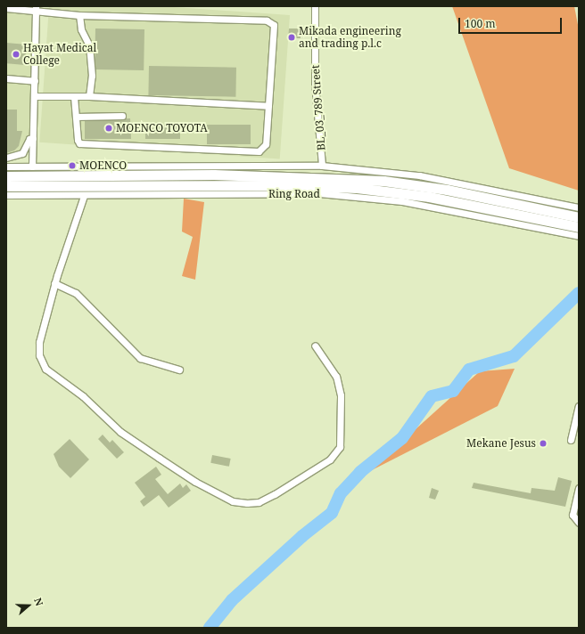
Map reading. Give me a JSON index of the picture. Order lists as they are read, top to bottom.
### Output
{
  "streets": {
    "highway": ["Ring Road"],
    "street": ["BL_03_789 Street"]
  },
  "places": [
    "Mikada engineering and trading p.l.c",
    "Hayat Medical College",
    "MOENCO TOYOTA",
    "MOENCO",
    "Mekane Jesus"
  ],
  "scale_bar": "100 m",
  "north": "right"
}
